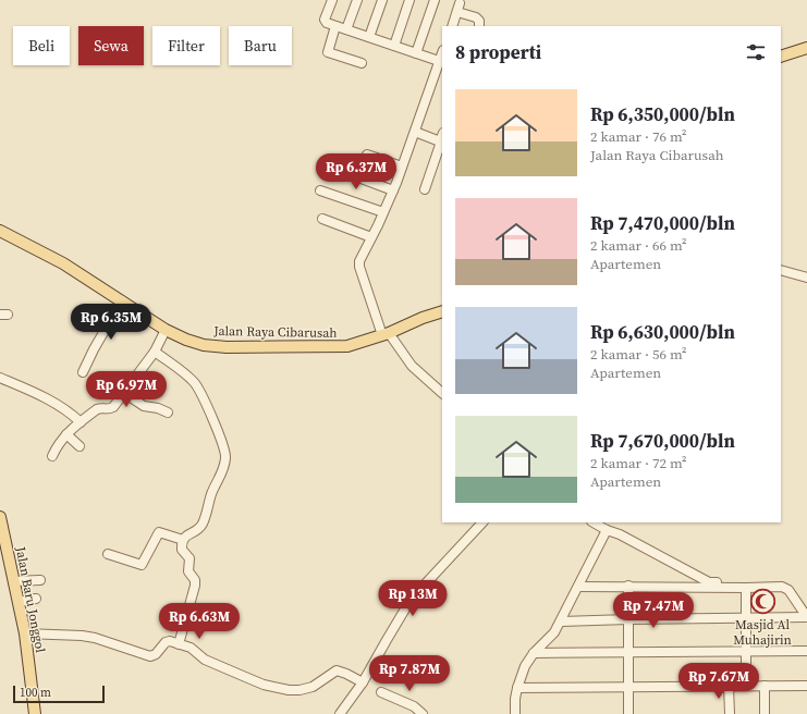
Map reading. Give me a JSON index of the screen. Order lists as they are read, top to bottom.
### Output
{
  "streets": {
    "main road": ["Jalan Raya Cibarusah", "Jalan Baru Jonggol"]
  },
  "places": {
    "mosque": ["Masjid Al Muhajirin"]
  },
  "scale_bar": "100 m",
  "page": {
    "chip": [
      "Beli",
      "Sewa",
      "Filter",
      "Baru"
    ],
    "heading": "8 properti",
    "list": [
      {
        "name": "Rp 6,350,000/bln",
        "note": "2 kamar · 76 m² · Jalan Raya Cibarusah"
      },
      {
        "name": "Rp 7,470,000/bln",
        "note": "2 kamar · 66 m² · Apartemen"
      },
      {
        "name": "Rp 6,630,000/bln",
        "note": "2 kamar · 56 m² · Apartemen"
      },
      {
        "name": "Rp 7,670,000/bln",
        "note": "2 kamar · 72 m² · Apartemen"
      }
    ],
    "price": [
      "Rp 6.37M",
      "Rp 6.35M",
      "Rp 6.97M",
      "Rp 13M",
      "Rp 7.47M",
      "Rp 6.63M",
      "Rp 7.87M",
      "Rp 7.67M"
    ],
    "scale": "100 m"
  }
}
